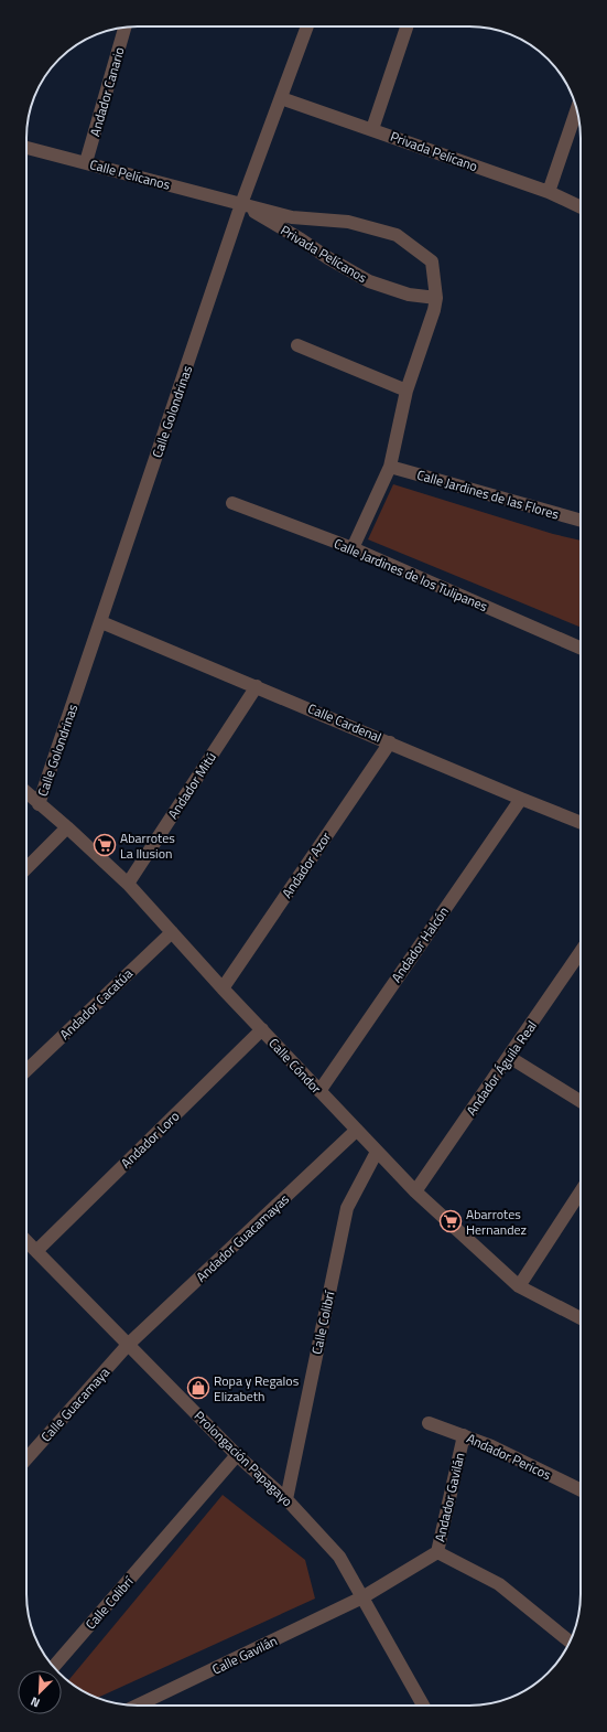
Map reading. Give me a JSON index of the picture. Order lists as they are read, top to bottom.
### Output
{
  "streets": {
    "street": [
      "Andador Canario",
      "Privada Pelícano",
      "Calle Pelícanos",
      "Privada Pelícanos",
      "Calle Golondrinas",
      "Calle Jardines de las Flores",
      "Calle Jardines de los Tulipanes",
      "Calle Cardenal",
      "Andador Mitú",
      "Andador Azor",
      "Andador Halcón",
      "Andador Cacatúa",
      "Calle Cóndor",
      "Andador Águila Real",
      "Andador Loro",
      "Andador Guacamayas",
      "Calle Colibrí",
      "Calle Guacamaya",
      "Andador Pericos",
      "Prolongación Papagayo",
      "Andador Gavilán",
      "Calle Gavilán"
    ]
  },
  "crossings": [
    ["Andador Canario", "Calle Pelícanos"],
    ["Privada Pelícano", "Calle Golondrinas"],
    ["Calle Pelícanos", "Privada Pelícanos"],
    ["Calle Pelícanos", "Calle Golondrinas"],
    ["Privada Pelícanos", "Calle Golondrinas"],
    ["Calle Golondrinas", "Calle Cardenal"],
    ["Calle Golondrinas", "Calle Cóndor"],
    ["Calle Cardenal", "Andador Mitú"],
    ["Calle Cardenal", "Andador Azor"],
    ["Calle Cardenal", "Andador Halcón"],
    ["Andador Mitú", "Calle Cóndor"],
    ["Andador Azor", "Calle Cóndor"],
    ["Andador Halcón", "Calle Cóndor"],
    ["Andador Cacatúa", "Calle Cóndor"],
    ["Calle Cóndor", "Andador Águila Real"],
    ["Calle Cóndor", "Andador Loro"],
    ["Calle Cóndor", "Andador Guacamayas"],
    ["Calle Cóndor", "Calle Colibrí"],
    ["Andador Loro", "Prolongación Papagayo"],
    ["Andador Guacamayas", "Calle Guacamaya"],
    ["Andador Guacamayas", "Prolongación Papagayo"],
    ["Calle Colibrí", "Prolongación Papagayo"],
    ["Calle Guacamaya", "Prolongación Papagayo"],
    ["Andador Pericos", "Andador Gavilán"],
    ["Prolongación Papagayo", "Andador Gavilán"],
    ["Prolongación Papagayo", "Calle Gavilán"],
    ["Andador Gavilán", "Calle Gavilán"]
  ],
  "places": {
    "supermarket": ["Abarrotes La Ilusion", "Abarrotes Hernandez"],
    "shop": ["Ropa y Regalos Elizabeth"]
  },
  "north": "bottom left"
}
